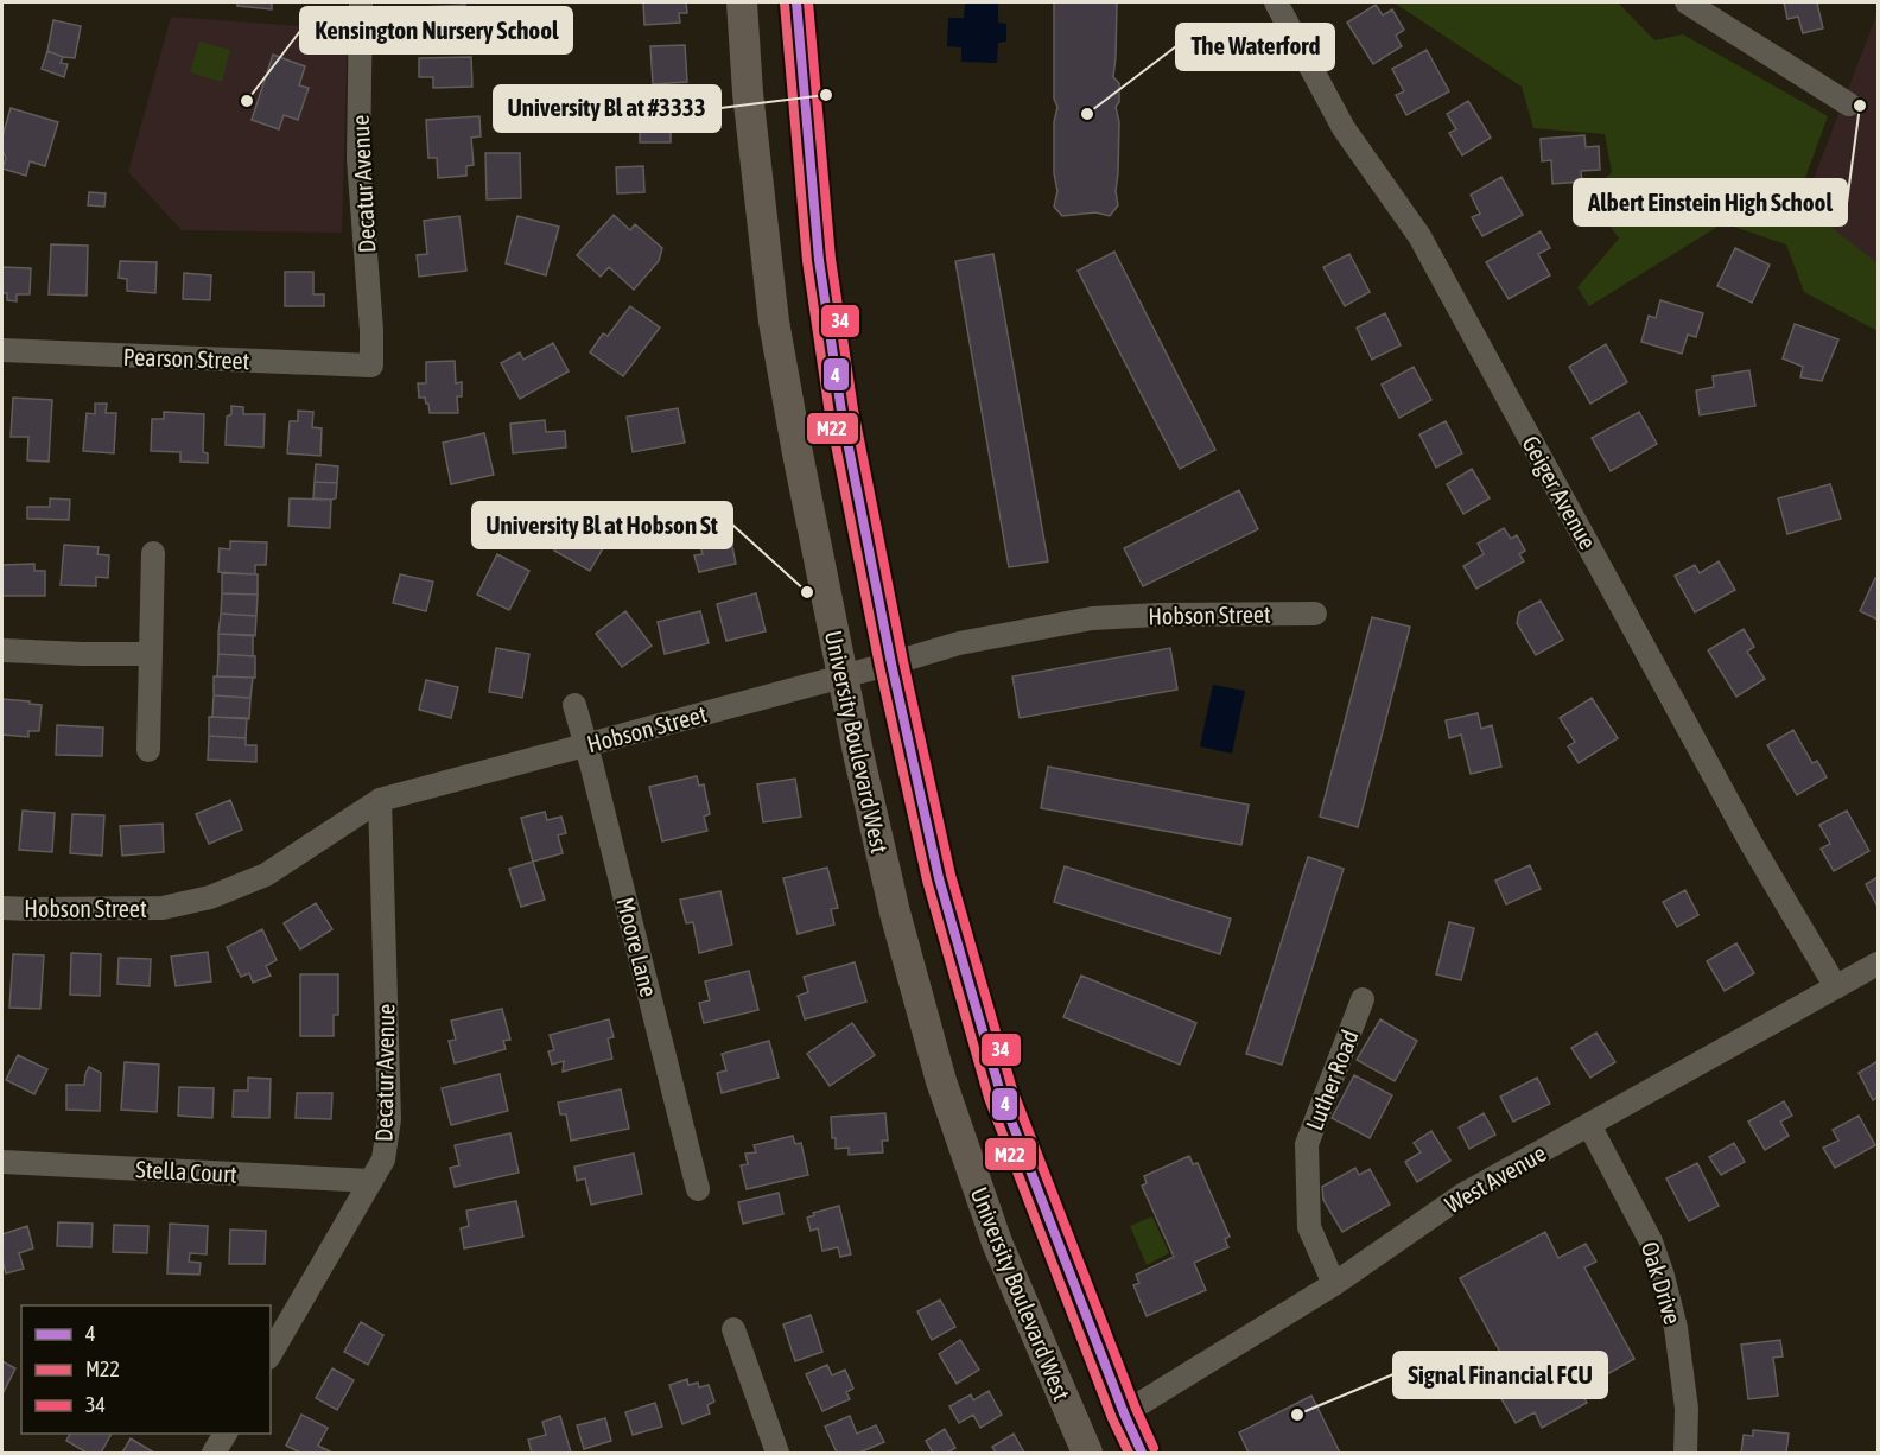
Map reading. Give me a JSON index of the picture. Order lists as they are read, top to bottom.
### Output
{
  "streets": {
    "main road": ["University Boulevard West"],
    "street": [
      "Decatur Avenue",
      "Pearson Street",
      "Geiger Avenue",
      "Hobson Street",
      "Moore Lane",
      "Luther Road",
      "Stella Court",
      "West Avenue",
      "Oak Drive"
    ]
  },
  "crossings": [
    ["Decatur Avenue", "Pearson Street"],
    ["Decatur Avenue", "Hobson Street"],
    ["Decatur Avenue", "Stella Court"],
    ["Geiger Avenue", "West Avenue"],
    ["Hobson Street", "University Boulevard West"],
    ["Hobson Street", "Moore Lane"],
    ["Luther Road", "West Avenue"],
    ["West Avenue", "Oak Drive"]
  ],
  "places": [
    "University Bl at #3333",
    "Kensington Nursery School",
    "Albert Einstein High School",
    "The Waterford",
    "University Bl at Hobson St",
    "Signal Financial FCU"
  ],
  "lines": ["transit line 4", "transit line 34", "transit line M22"],
  "legend": ["4", "M22", "34"]
}
